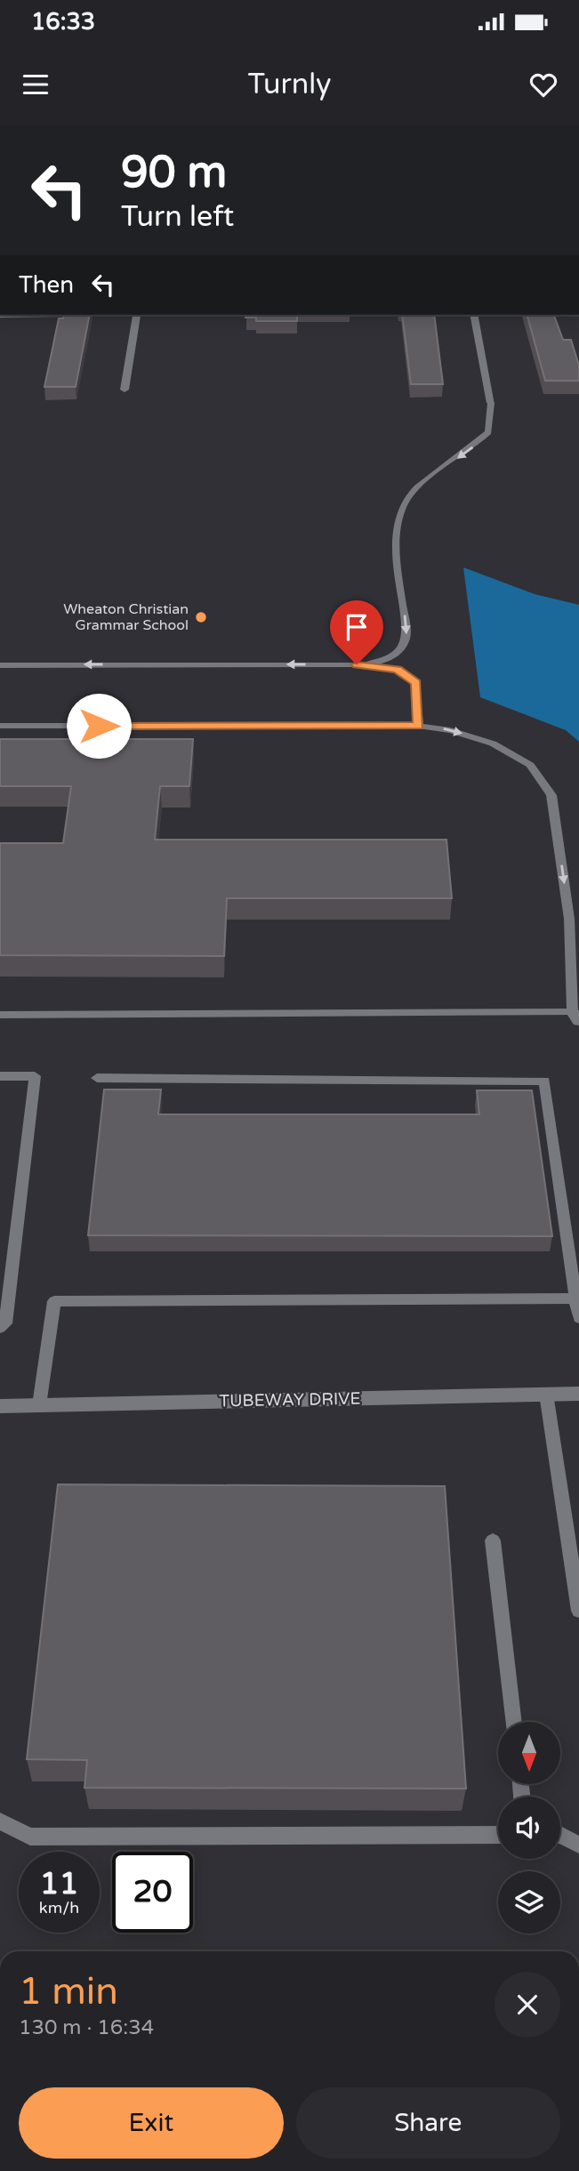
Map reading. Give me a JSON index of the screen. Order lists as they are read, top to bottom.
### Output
{
  "streets": {
    "street": ["TUBEWAY DRIVE"]
  },
  "places": ["Wheaton Christian Grammar School"],
  "north": "bottom",
  "page": {
    "status": "16:33",
    "header": "Turnly",
    "turn": ["90 m", "Turn left"],
    "then": "Then",
    "speed": "11 km/h",
    "limit": "20",
    "heading": ["1 min", "130 m · 16:34"],
    "buttons": ["Exit", "Share"]
  }
}
